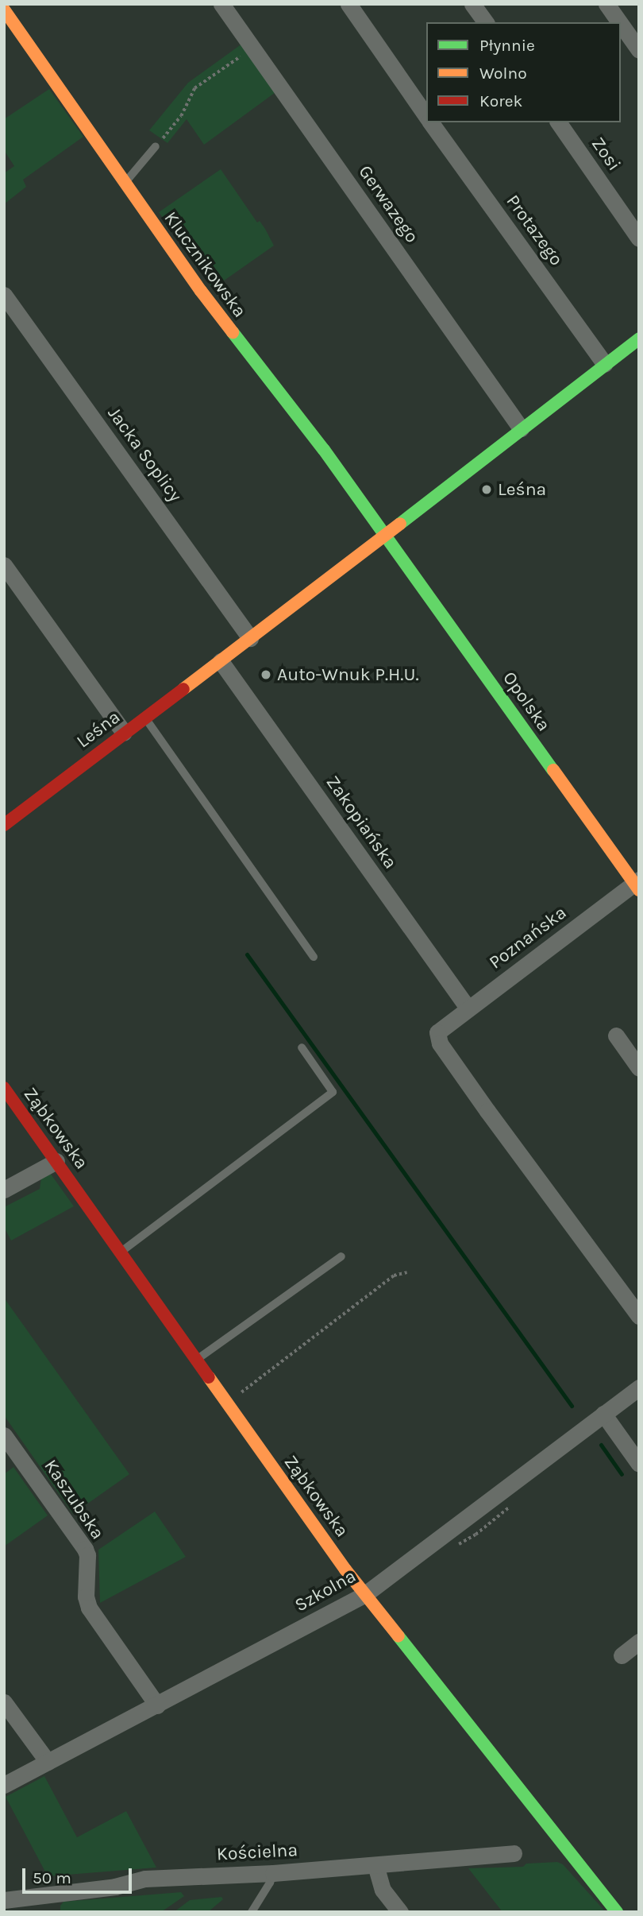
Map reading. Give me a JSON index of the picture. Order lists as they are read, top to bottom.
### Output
{
  "streets": {
    "street": [
      "Zosi",
      "Gerwazego",
      "Protazego",
      "Klucznikowska",
      "Jacka Soplicy",
      "Opolska",
      "Leśna",
      "Zakopiańska",
      "Poznańska",
      "Ząbkowska",
      "Kaszubska",
      "Szkolna",
      "Kościelna"
    ]
  },
  "crossings": [
    ["Gerwazego", "Leśna"],
    ["Protazego", "Leśna"],
    ["Klucznikowska", "Opolska"],
    ["Klucznikowska", "Leśna"],
    ["Jacka Soplicy", "Leśna"],
    ["Opolska", "Leśna"],
    ["Opolska", "Poznańska"],
    ["Leśna", "Zakopiańska"],
    ["Zakopiańska", "Poznańska"],
    ["Ząbkowska", "Szkolna"],
    ["Kaszubska", "Szkolna"]
  ],
  "places": ["Leśna", "Auto-Wnuk P.H.U."],
  "legend": ["Płynnie", "Wolno", "Korek"],
  "scale_bar": "50 m"
}
